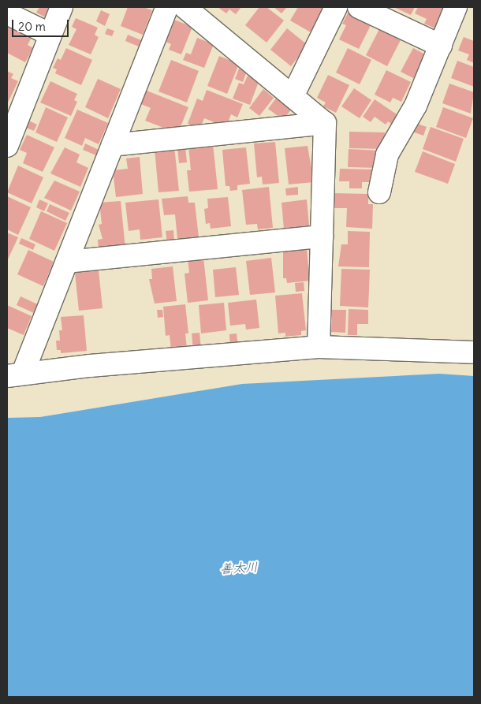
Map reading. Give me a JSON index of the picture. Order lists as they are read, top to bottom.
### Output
{
  "water": ["善太川"],
  "scale_bar": "20 m"
}
